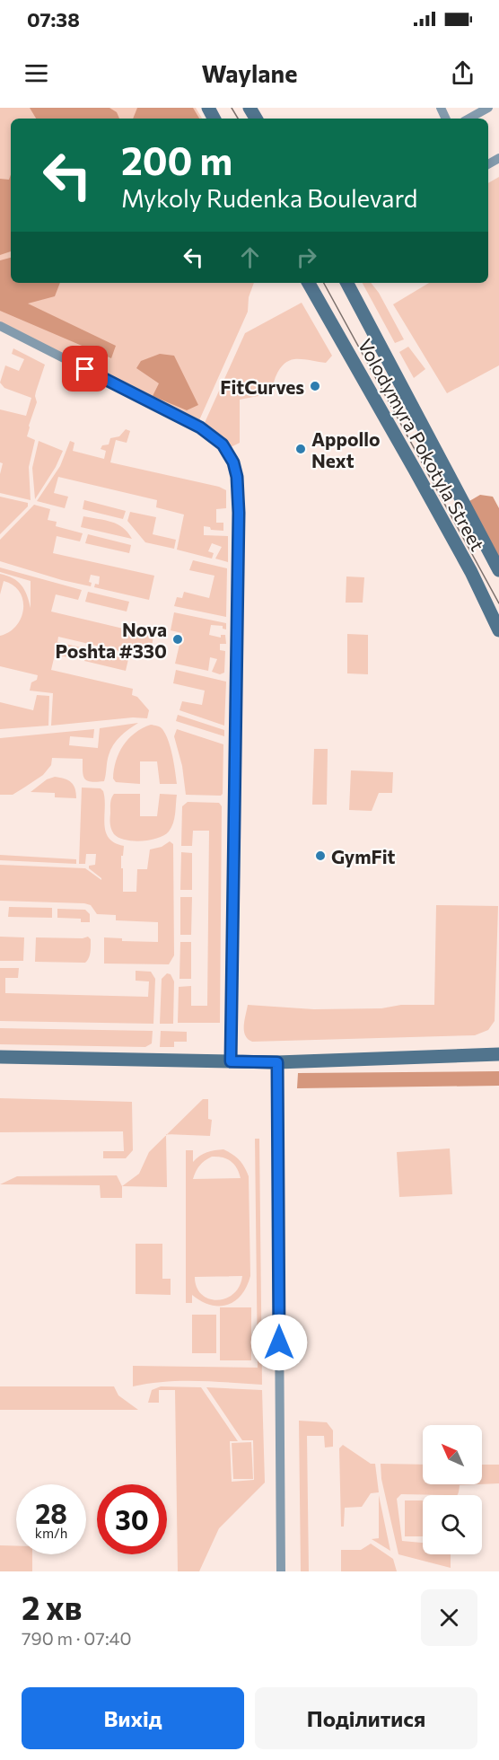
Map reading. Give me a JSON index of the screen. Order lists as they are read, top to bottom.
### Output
{
  "streets": {
    "street": ["Volodymyra Pokotyla Street"]
  },
  "places": [
    "FitCurves",
    "Appollo Next",
    "Nova Poshta #330",
    "GymFit"
  ],
  "north": "top left",
  "page": {
    "status": "07:38",
    "header": "Waylane",
    "turn": ["200 m", "Mykoly Rudenka Boulevard"],
    "speed": "28 km/h",
    "limit": "30",
    "heading": ["2 хв", "790 m · 07:40"],
    "buttons": ["Вихід", "Поділитися"]
  }
}
